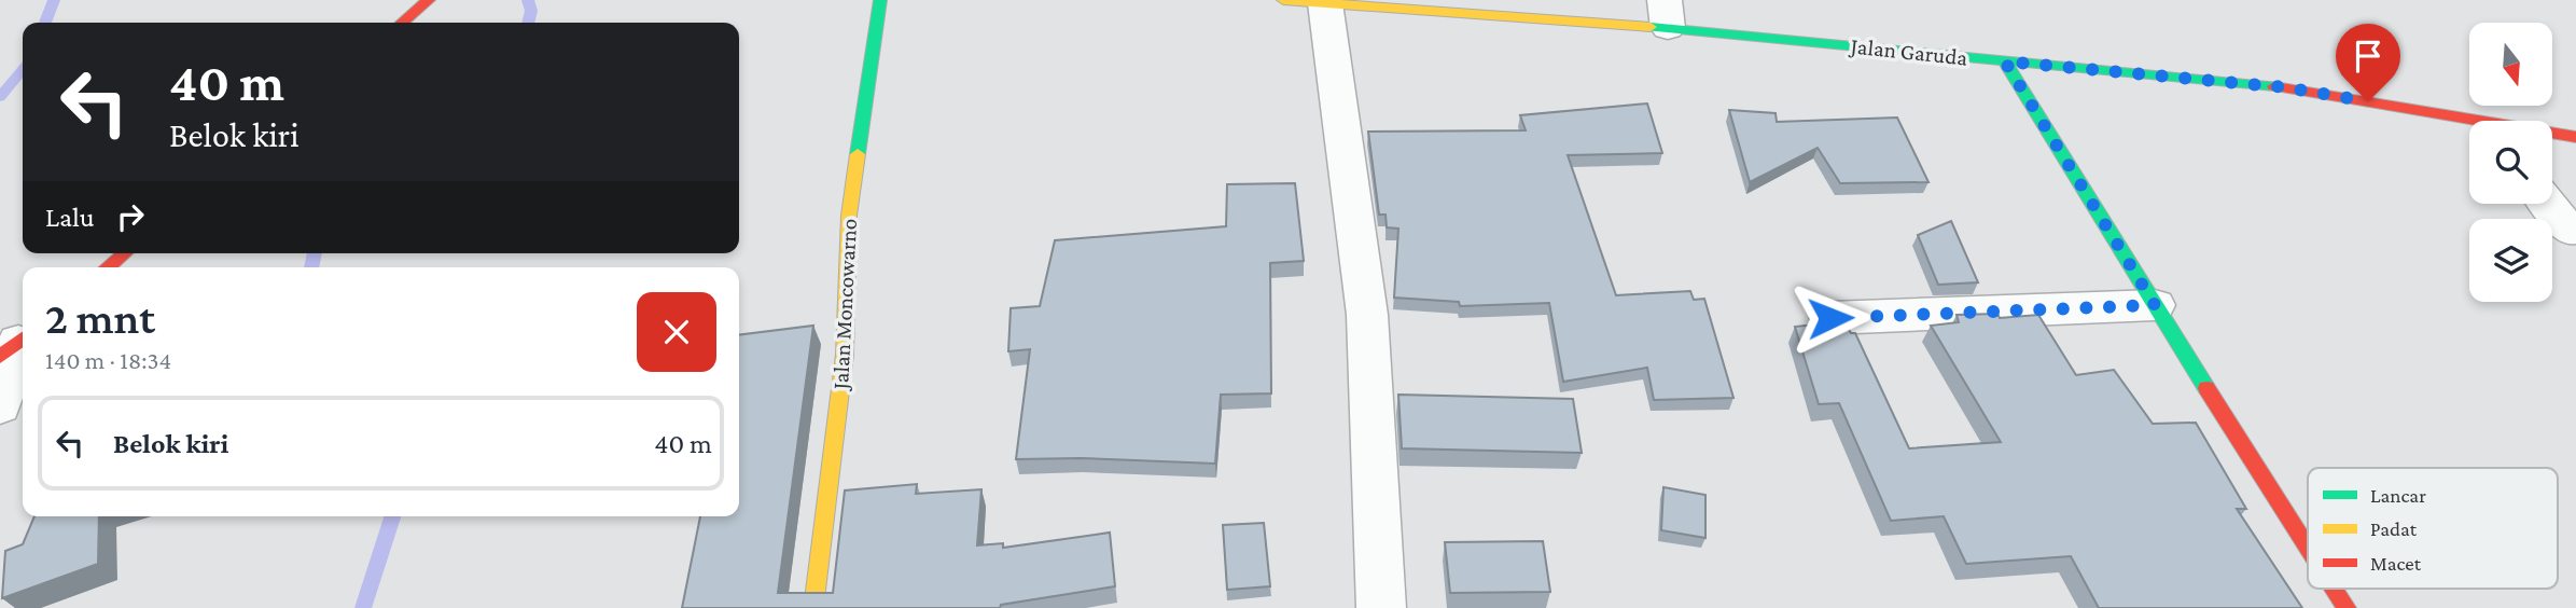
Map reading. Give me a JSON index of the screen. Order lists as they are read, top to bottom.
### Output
{
  "streets": {
    "main road": ["Jalan Garuda", "Jalan Moncowarno"]
  },
  "legend": ["Lancar", "Padat", "Macet"],
  "north": "bottom",
  "page": {
    "turn": ["40 m", "Belok kiri"],
    "then": "Lalu",
    "heading": ["2 mnt", "140 m · 18:34"],
    "list": [
      {
        "name": "Belok kiri",
        "value": "40 m"
      }
    ]
  }
}
